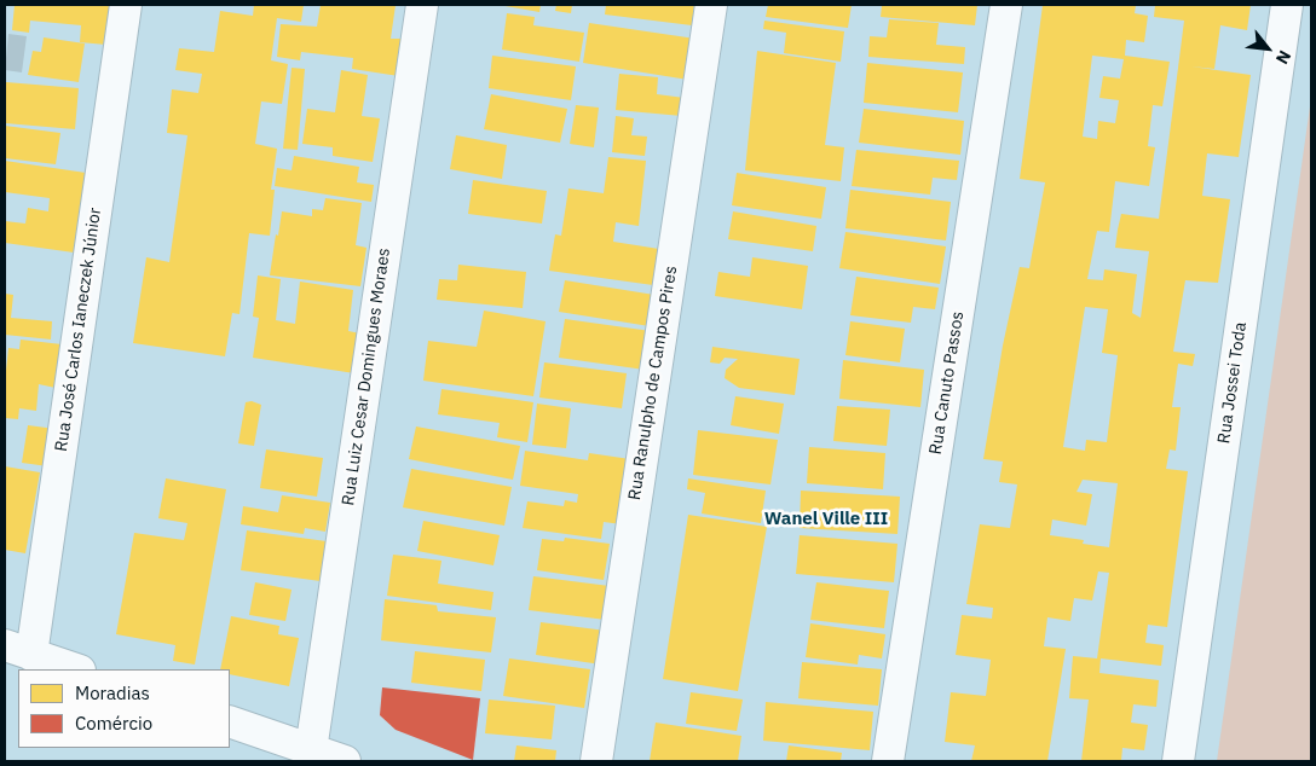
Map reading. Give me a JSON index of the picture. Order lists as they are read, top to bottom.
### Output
{
  "streets": {
    "street": [
      "Rua José Carlos Ianeczek Júnior",
      "Rua Luiz Cesar Domingues Moraes",
      "Rua Ranulpho de Campos Pires",
      "Rua Canuto Passos",
      "Rua Jossei Toda"
    ]
  },
  "districts": ["Wanel Ville III"],
  "legend": ["Moradias", "Comércio"],
  "north": "bottom right"
}
